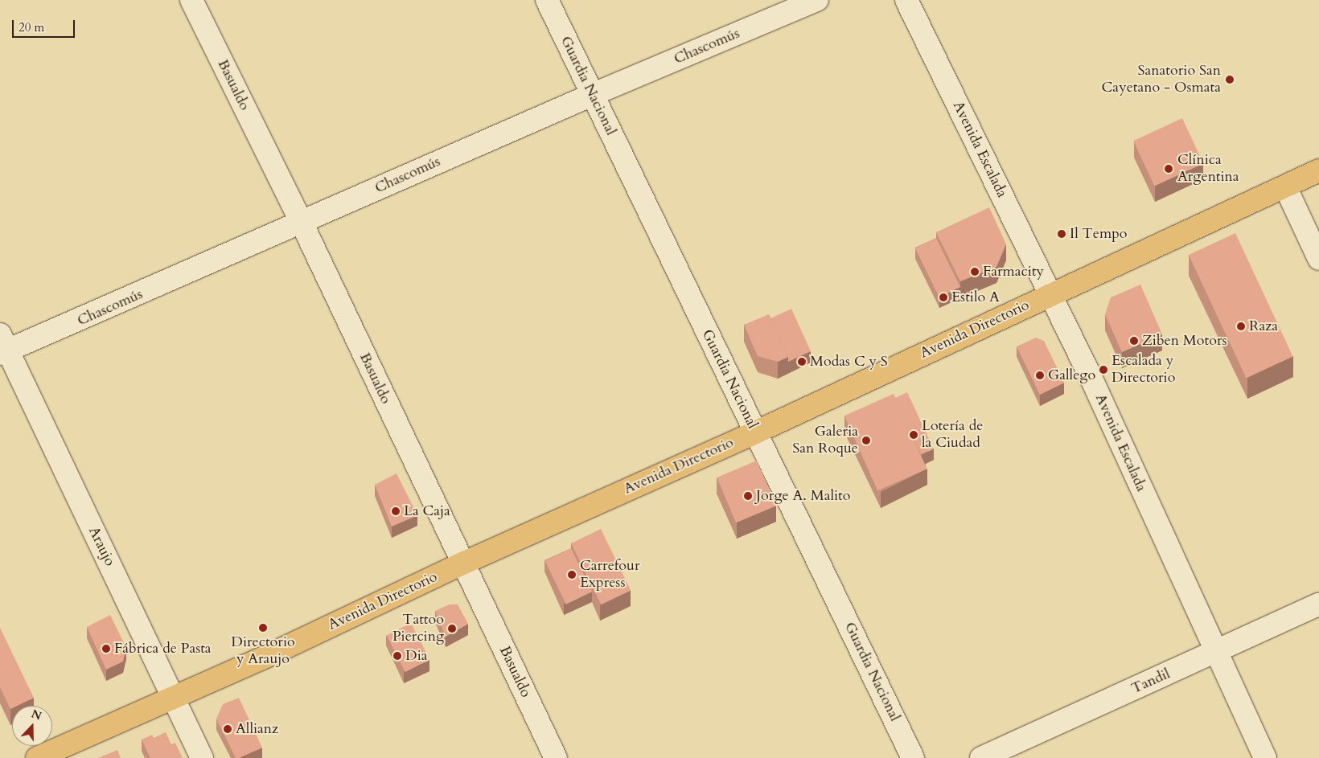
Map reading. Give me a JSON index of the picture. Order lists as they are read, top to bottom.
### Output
{
  "streets": {
    "main road": ["Avenida Directorio"],
    "street": [
      "Chascomús",
      "Basualdo",
      "Guardia Nacional",
      "Avenida Escalada",
      "Araujo",
      "Tandil"
    ]
  },
  "crossings": [
    ["Chascomús", "Basualdo"],
    ["Chascomús", "Guardia Nacional"],
    ["Chascomús", "Araujo"],
    ["Basualdo", "Avenida Directorio"],
    ["Guardia Nacional", "Avenida Directorio"],
    ["Avenida Escalada", "Avenida Directorio"],
    ["Avenida Escalada", "Tandil"],
    ["Avenida Directorio", "Araujo"]
  ],
  "places": [
    "Sanatorio San Cayetano - Osmata",
    "Clínica Argentina",
    "Il Tempo",
    "Farmacity",
    "Estilo A",
    "Raza",
    "Ziben Motors",
    "Modas C y S",
    "Escalada y Directorio",
    "Gallego",
    "Lotería de la Ciudad",
    "Galeria San Roque",
    "Jorge A. Malito",
    "La Caja",
    "Carrefour Express",
    "Directorio y Araujo",
    "Tattoo Piercing",
    "Fábrica de Pasta",
    "Dia",
    "Allianz"
  ],
  "scale_bar": "20 m",
  "north": "top"
}
